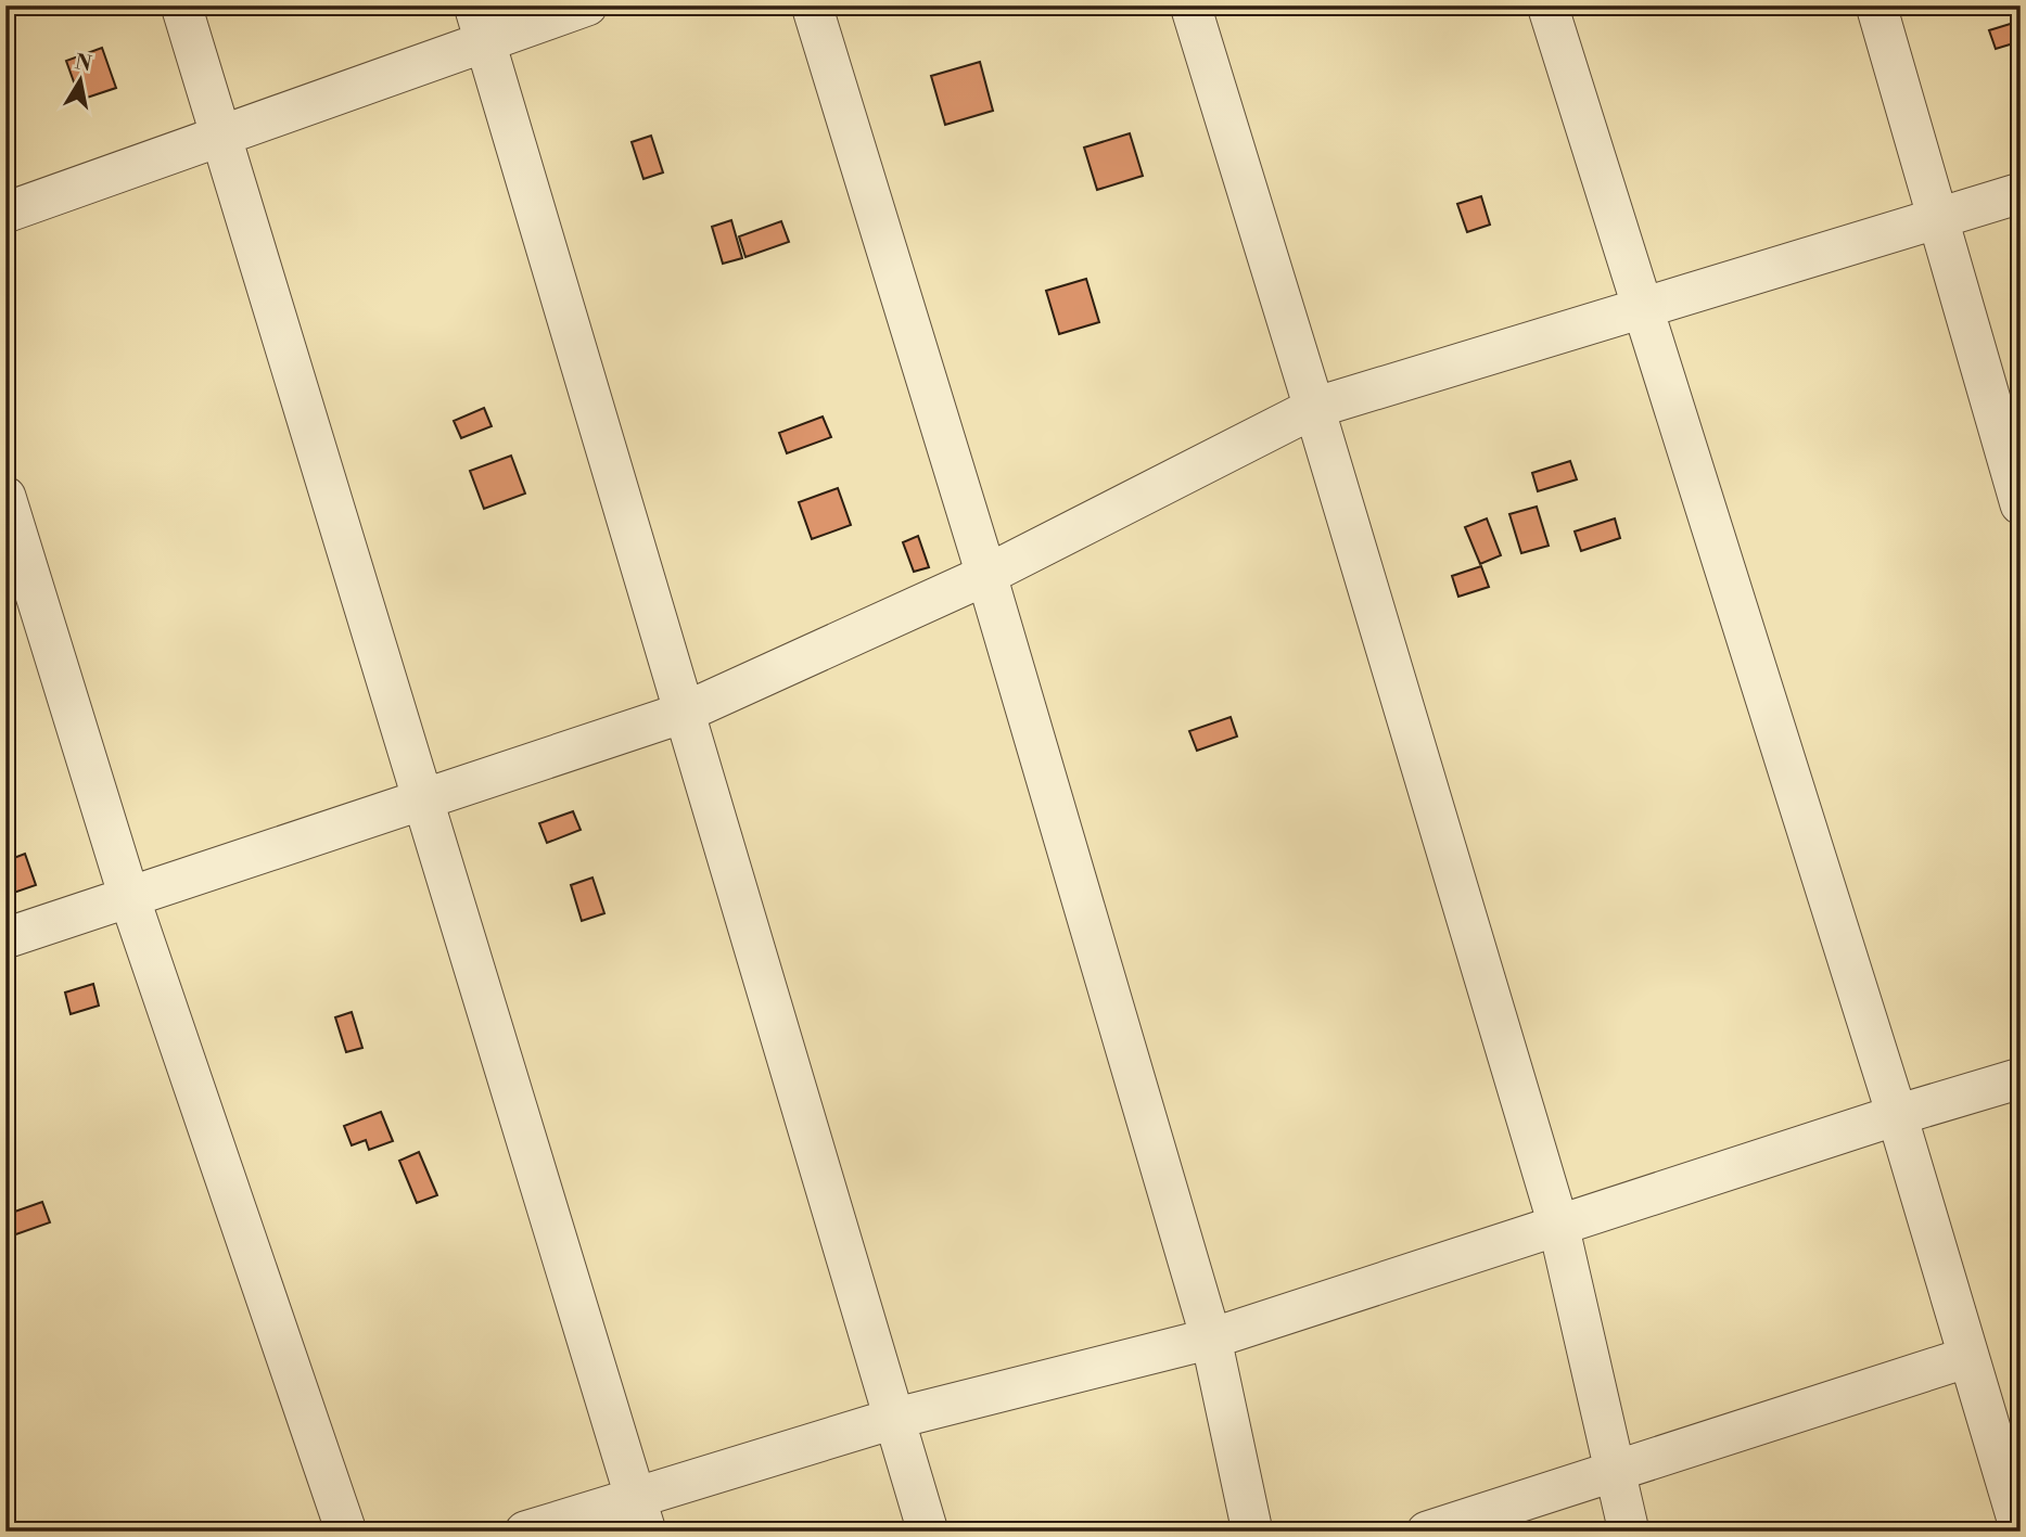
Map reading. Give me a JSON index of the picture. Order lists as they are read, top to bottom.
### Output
{
  "north": "top"
}
